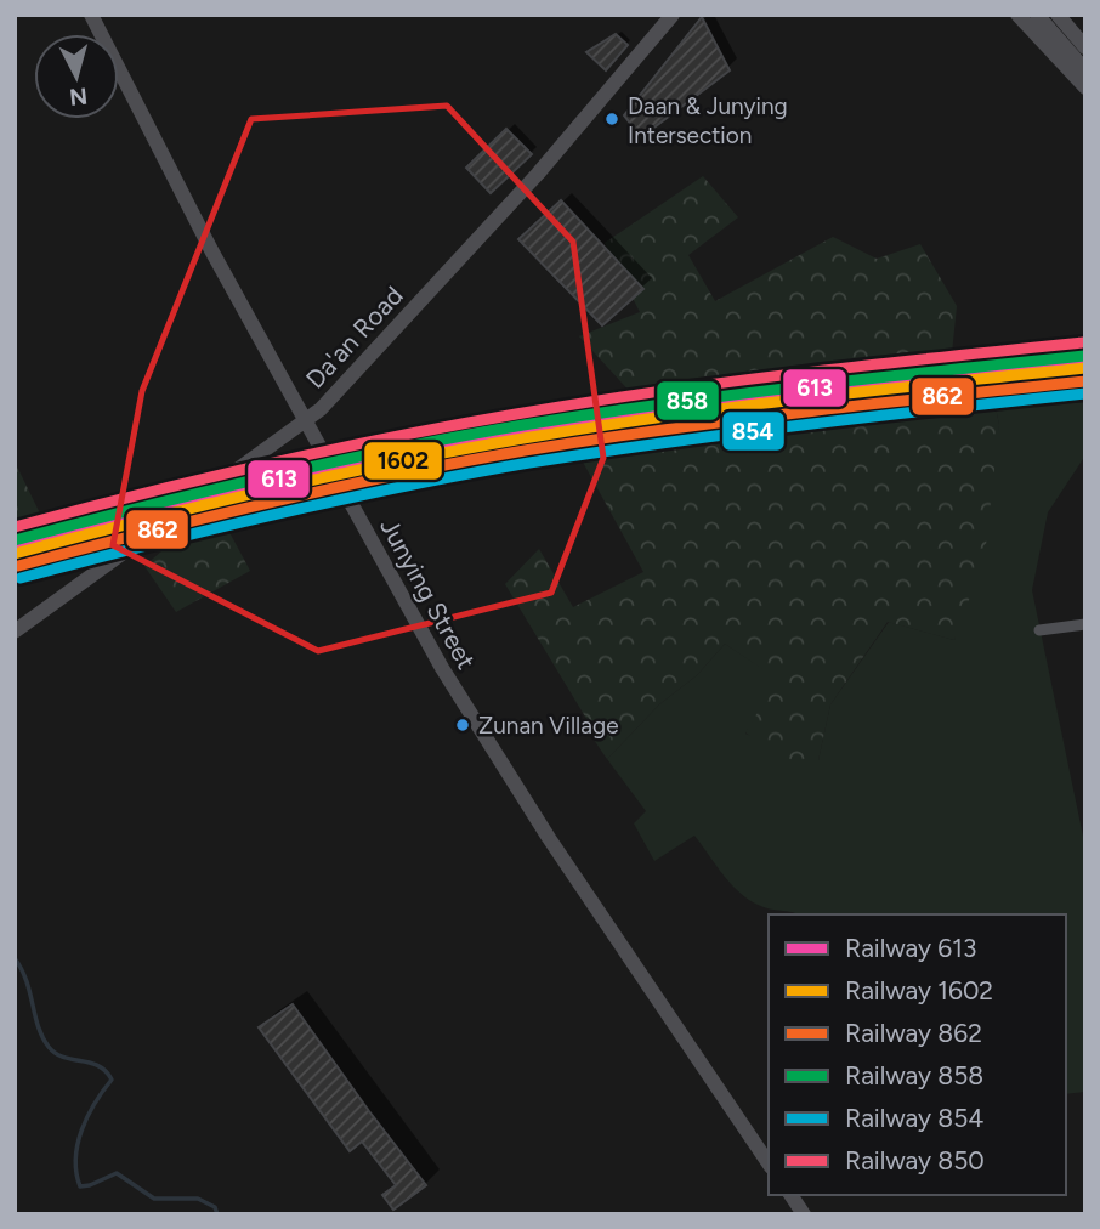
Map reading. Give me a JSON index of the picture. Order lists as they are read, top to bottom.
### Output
{
  "streets": {
    "street": ["Da'an Road", "Junying Street"]
  },
  "crossings": [
    ["Da'an Road", "Junying Street"]
  ],
  "places": ["Daan & Junying Intersection", "Zunan Village"],
  "lines": [
    "rail line 850",
    "rail line 858",
    "rail line 613",
    "rail line 1602",
    "rail line 862",
    "rail line 854"
  ],
  "legend": [
    "Railway 613",
    "Railway 1602",
    "Railway 862",
    "Railway 858",
    "Railway 854",
    "Railway 850"
  ],
  "north": "bottom"
}
